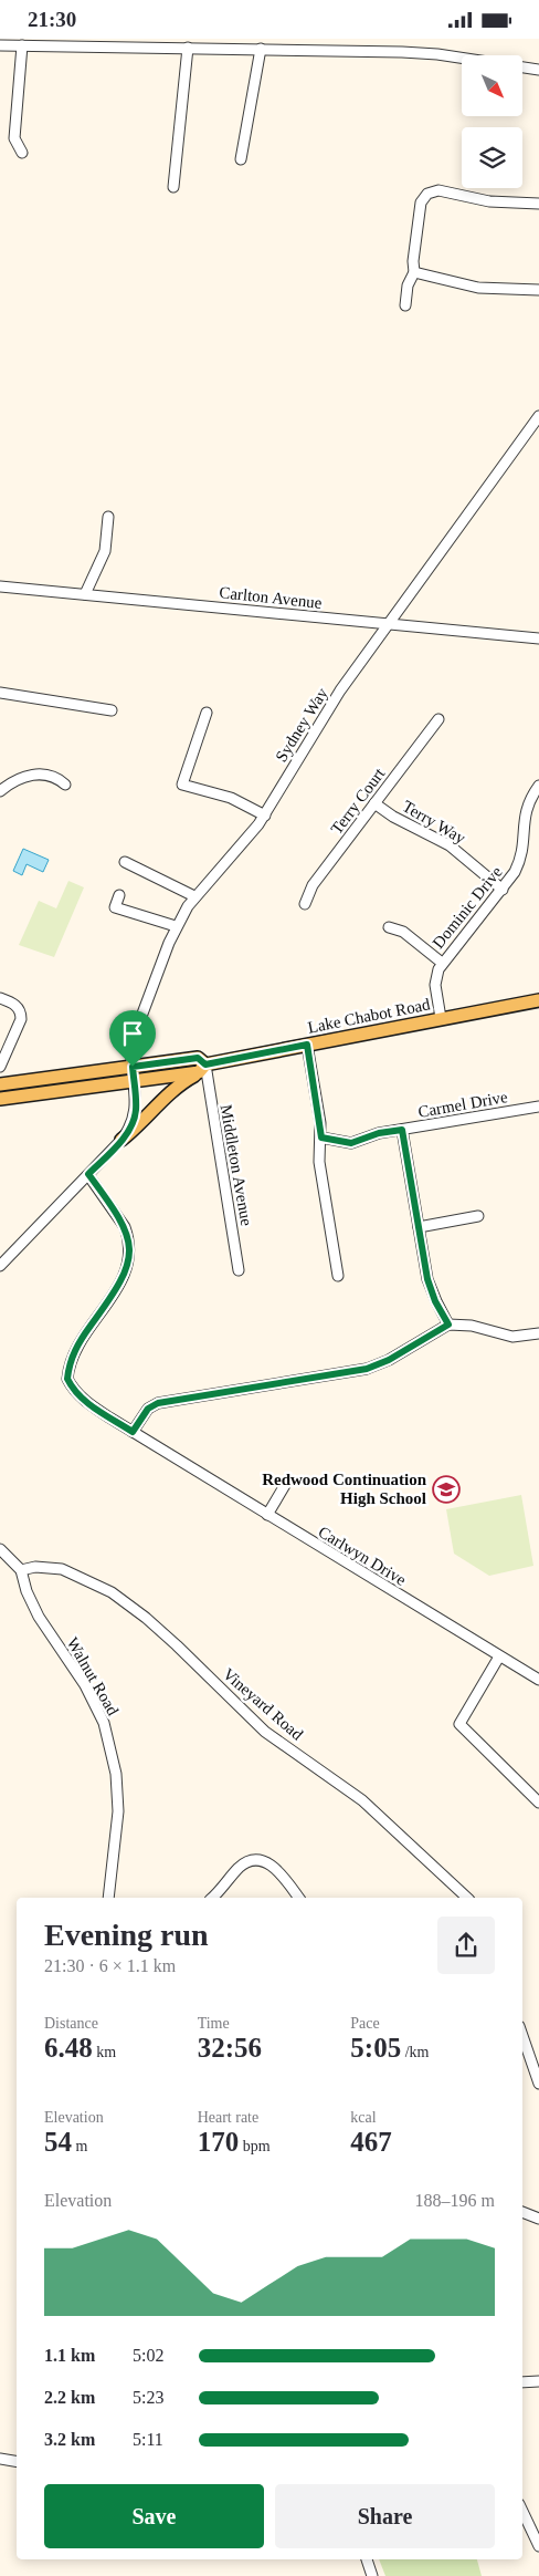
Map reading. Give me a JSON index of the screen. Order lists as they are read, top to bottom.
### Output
{
  "streets": {
    "main road": ["Lake Chabot Road"],
    "street": [
      "Carlton Avenue",
      "Sydney Way",
      "Terry Court",
      "Terry Way",
      "Dominic Drive",
      "Carmel Drive",
      "Middleton Avenue",
      "Carlwyn Drive",
      "Walnut Road",
      "Vineyard Road"
    ]
  },
  "crossings": [
    ["Carlton Avenue", "Sydney Way"],
    ["Sydney Way", "Lake Chabot Road"],
    ["Sydney Way", "Carlwyn Drive"],
    ["Terry Court", "Terry Way"],
    ["Terry Way", "Dominic Drive"],
    ["Dominic Drive", "Lake Chabot Road"],
    ["Lake Chabot Road", "Middleton Avenue"],
    ["Walnut Road", "Vineyard Road"]
  ],
  "places": {
    "school or university": ["Redwood Continuation High School"]
  },
  "north": "bottom right",
  "page": {
    "status": "21:30",
    "heading": ["Evening run", "21:30 · 6 × 1.1 km"],
    "stats": [
      ["Distance", "6.48 km"],
      ["Time", "32:56"],
      ["Pace", "5:05 /km"],
      ["Elevation", "54 m"],
      ["Heart rate", "170 bpm"],
      ["kcal", "467"]
    ],
    "chart": ["Elevation", "188–196 m"],
    "list": [
      {
        "name": "1.1 km",
        "note": "5:02"
      },
      {
        "name": "2.2 km",
        "note": "5:23"
      },
      {
        "name": "3.2 km",
        "note": "5:11"
      }
    ],
    "buttons": ["Save", "Share"]
  }
}
